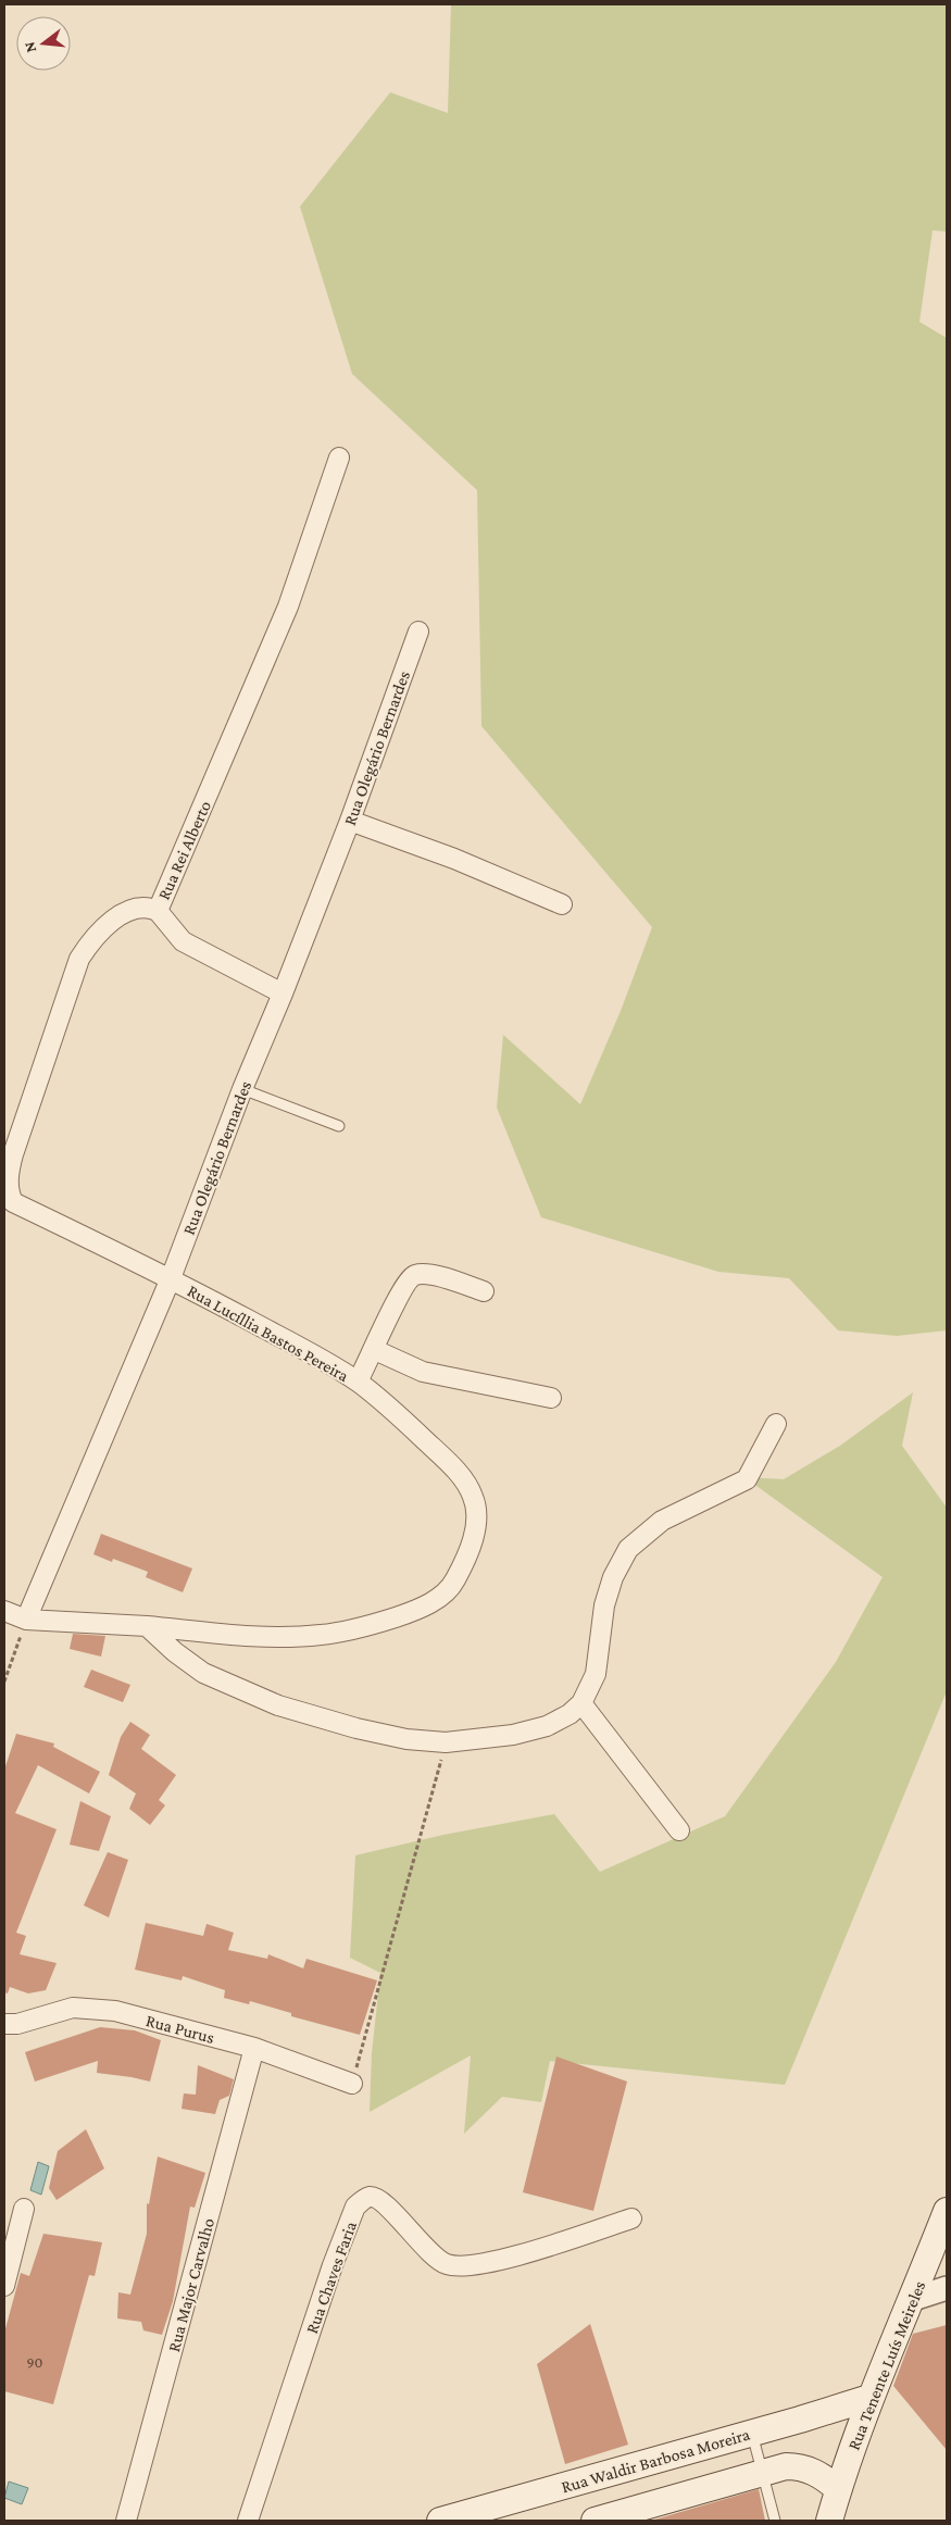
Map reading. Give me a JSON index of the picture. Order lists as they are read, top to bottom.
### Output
{
  "streets": {
    "main road": ["Rua Tenente Luís Meireles", "Rua Waldir Barbosa Moreira"],
    "street": [
      "Rua Olegário Bernardes",
      "Rua Rei Alberto",
      "Rua Lucíllia Bastos Pereira",
      "Rua Purus",
      "Rua Chaves Faria",
      "Rua Major Carvalho"
    ]
  },
  "crossings": [
    ["Rua Olegário Bernardes", "Rua Lucíllia Bastos Pereira"],
    ["Rua Rei Alberto", "Rua Lucíllia Bastos Pereira"],
    ["Rua Purus", "Rua Major Carvalho"],
    ["Rua Tenente Luís Meireles", "Rua Waldir Barbosa Moreira"]
  ],
  "house_numbers": ["90"],
  "north": "left"
}
